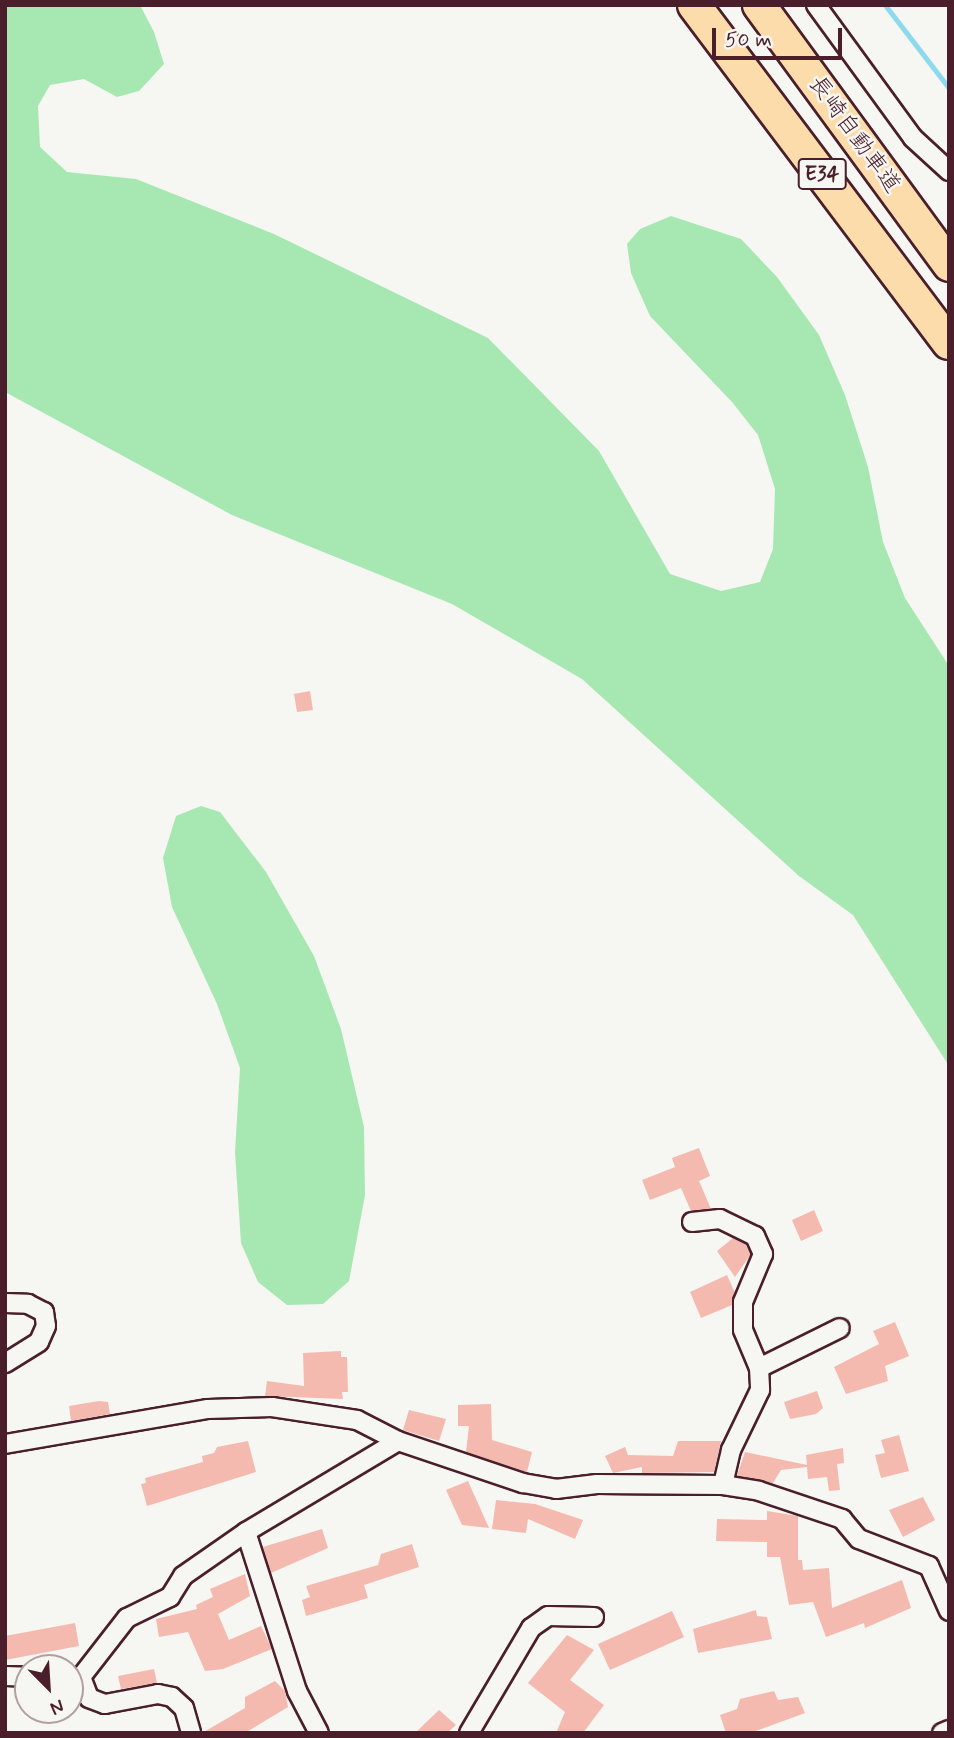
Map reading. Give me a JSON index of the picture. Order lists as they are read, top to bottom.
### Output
{
  "streets": {
    "highway": ["長崎自動車道", "E34"]
  },
  "scale_bar": "50 m",
  "north": "bottom right"
}
